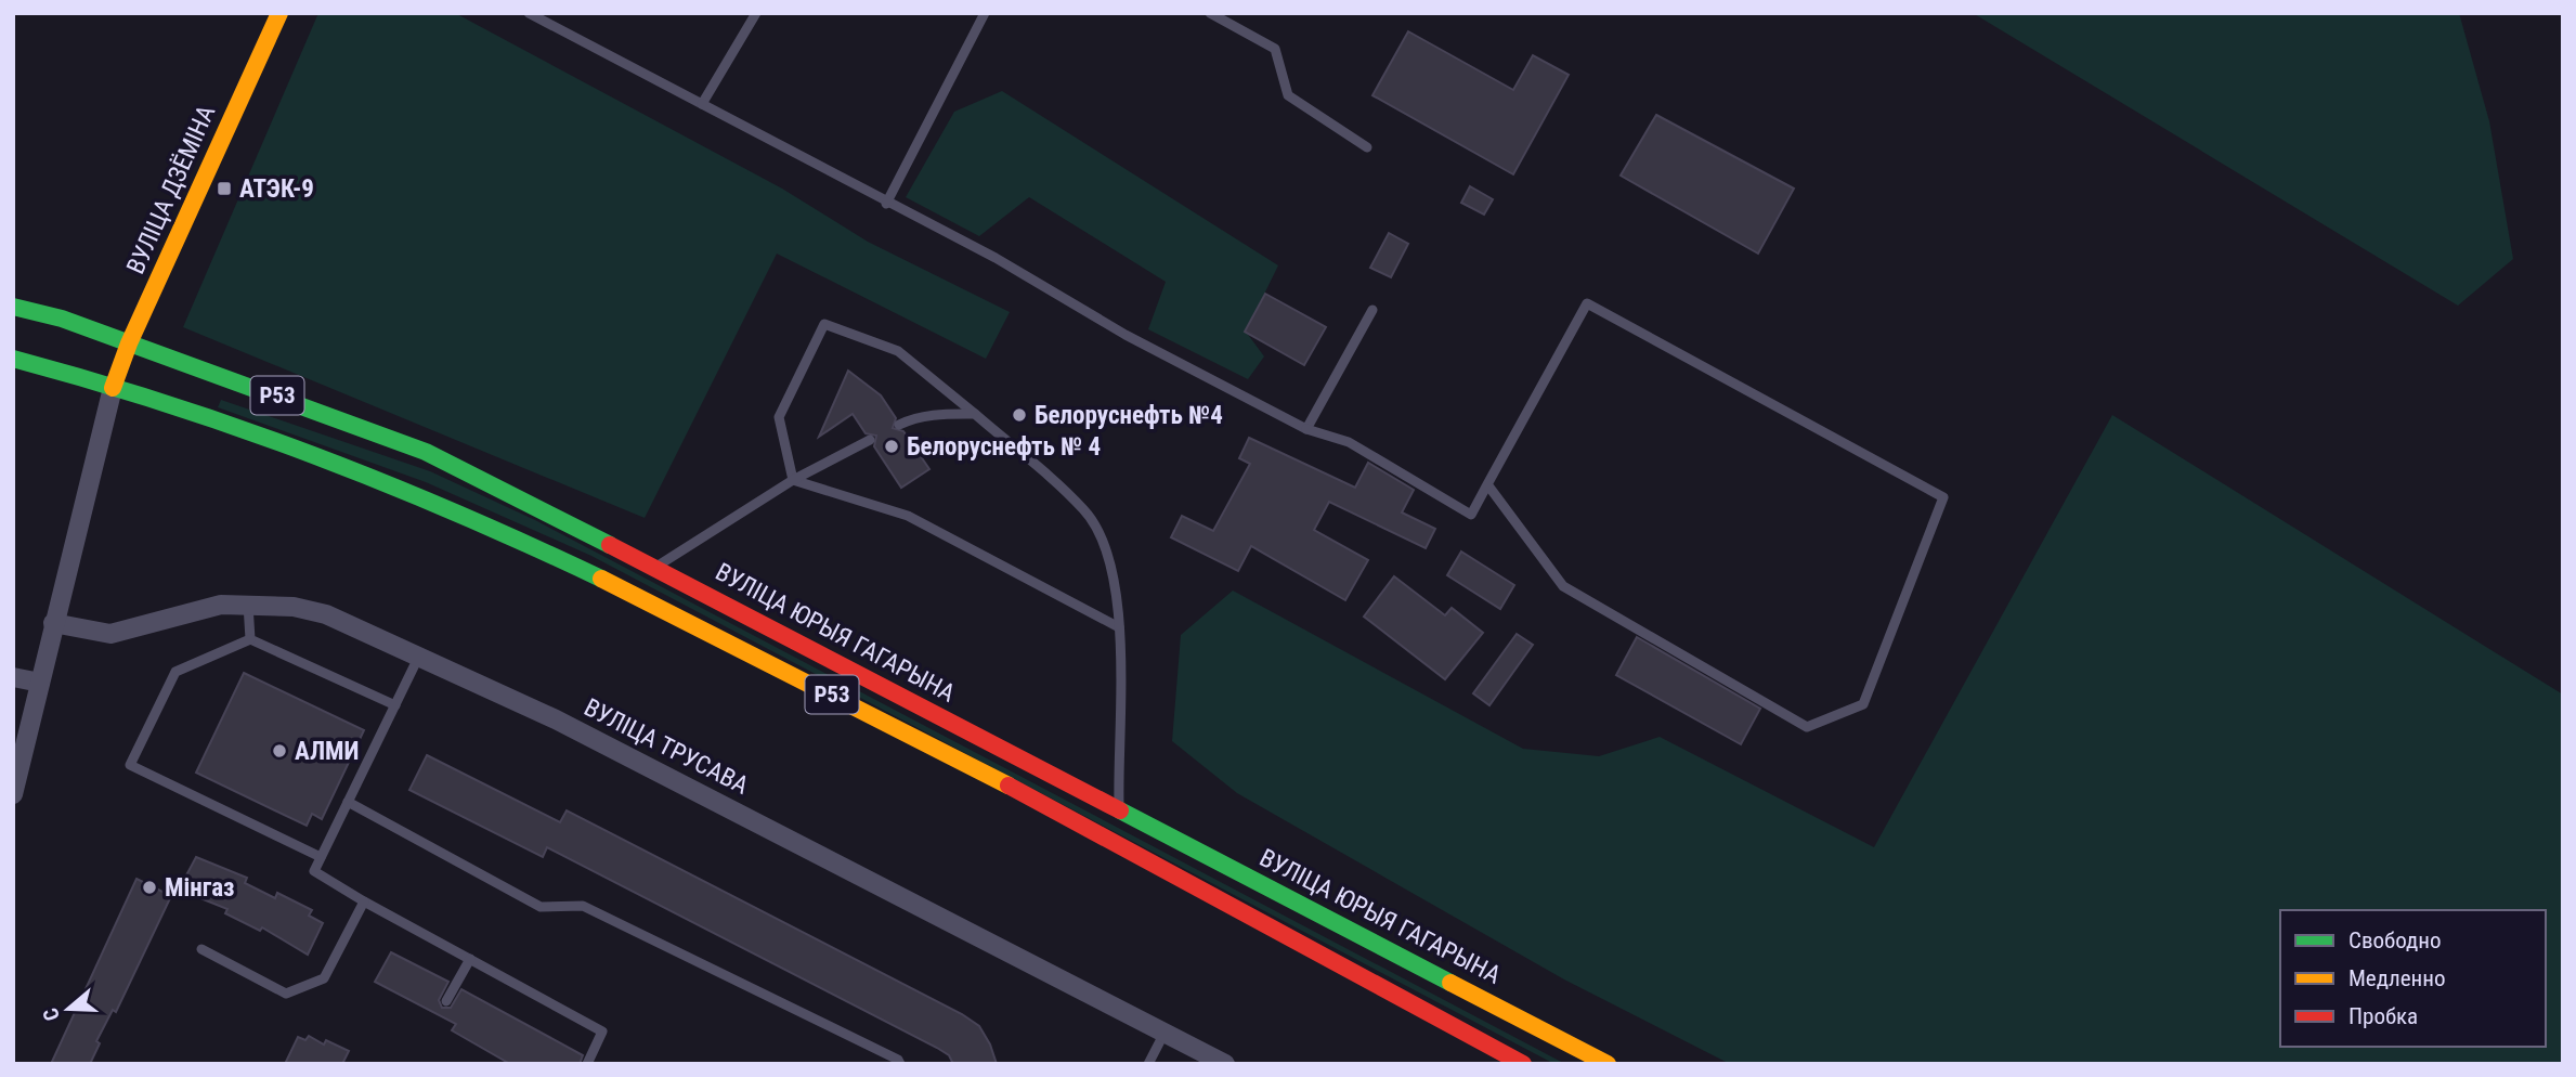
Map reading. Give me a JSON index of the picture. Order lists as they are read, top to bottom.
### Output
{
  "streets": {
    "main road": ["ВУЛІЦА ДЗЁМІНА", "Р53", "ВУЛІЦА ЮРЫЯ ГАГАРЫНА"],
    "street": ["ВУЛІЦА ТРУСАВА"]
  },
  "crossings": [
    ["ВУЛІЦА ДЗЁМІНА", "Р53"],
    ["ВУЛІЦА ДЗЁМІНА", "ВУЛІЦА ЮРЫЯ ГАГАРЫНА"]
  ],
  "places": {
    "transit": ["АТЭК-9"],
    "other": [
      "Белоруснефть №4",
      "Белоруснефть № 4",
      "АЛМИ",
      "Мінгаз"
    ]
  },
  "legend": ["Свободно", "Медленно", "Пробка"],
  "north": "left"
}
